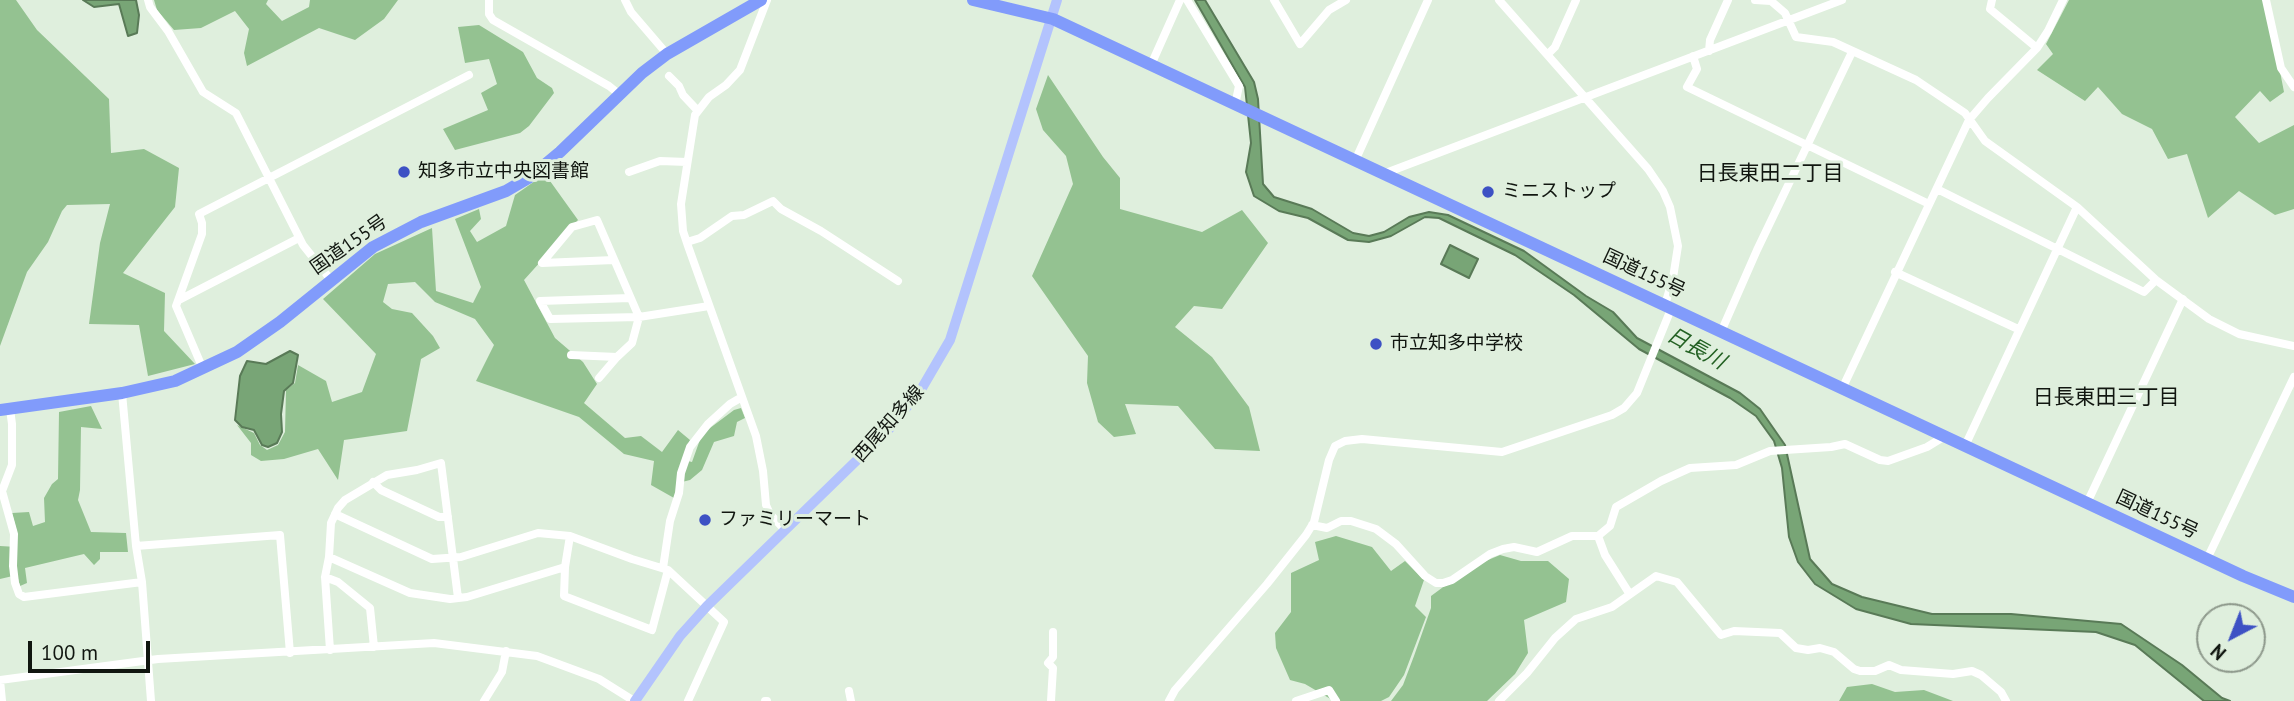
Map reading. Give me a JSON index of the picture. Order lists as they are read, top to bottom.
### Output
{
  "streets": {
    "highway": ["国道155号"],
    "main road": ["西尾知多線"]
  },
  "crossings": [
    ["国道155号", "西尾知多線"]
  ],
  "districts": ["日長東田二丁目", "日長東田三丁目"],
  "water": ["日長川"],
  "places": [
    "知多市立中央図書館",
    "ミニストップ",
    "市立知多中学校",
    "ファミリーマート"
  ],
  "scale_bar": "100 m",
  "north": "bottom left"
}
